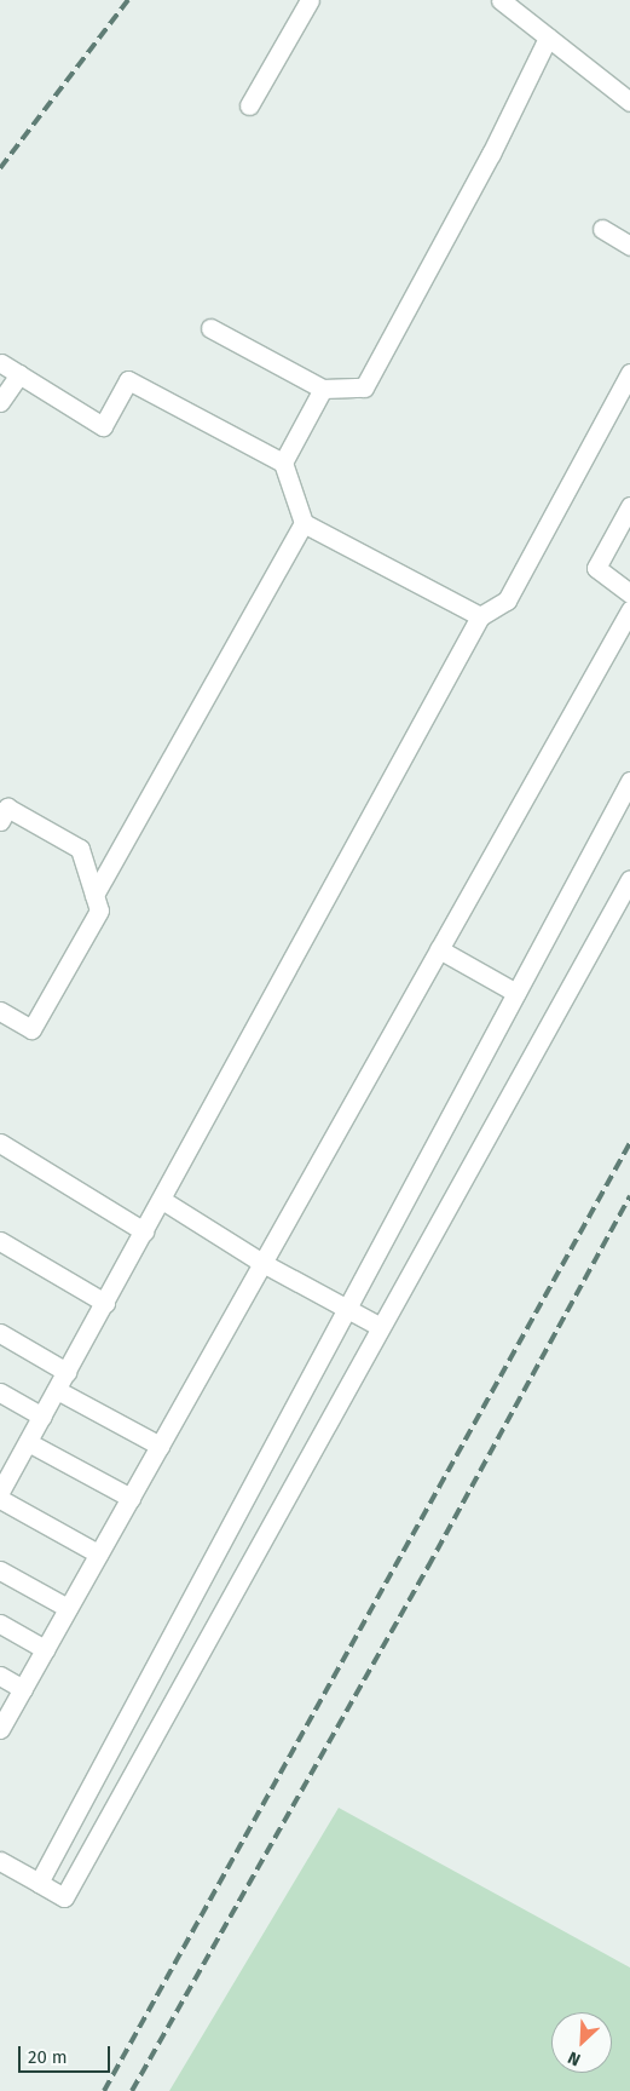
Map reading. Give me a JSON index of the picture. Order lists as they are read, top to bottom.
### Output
{
  "scale_bar": "20 m",
  "north": "bottom left"
}
